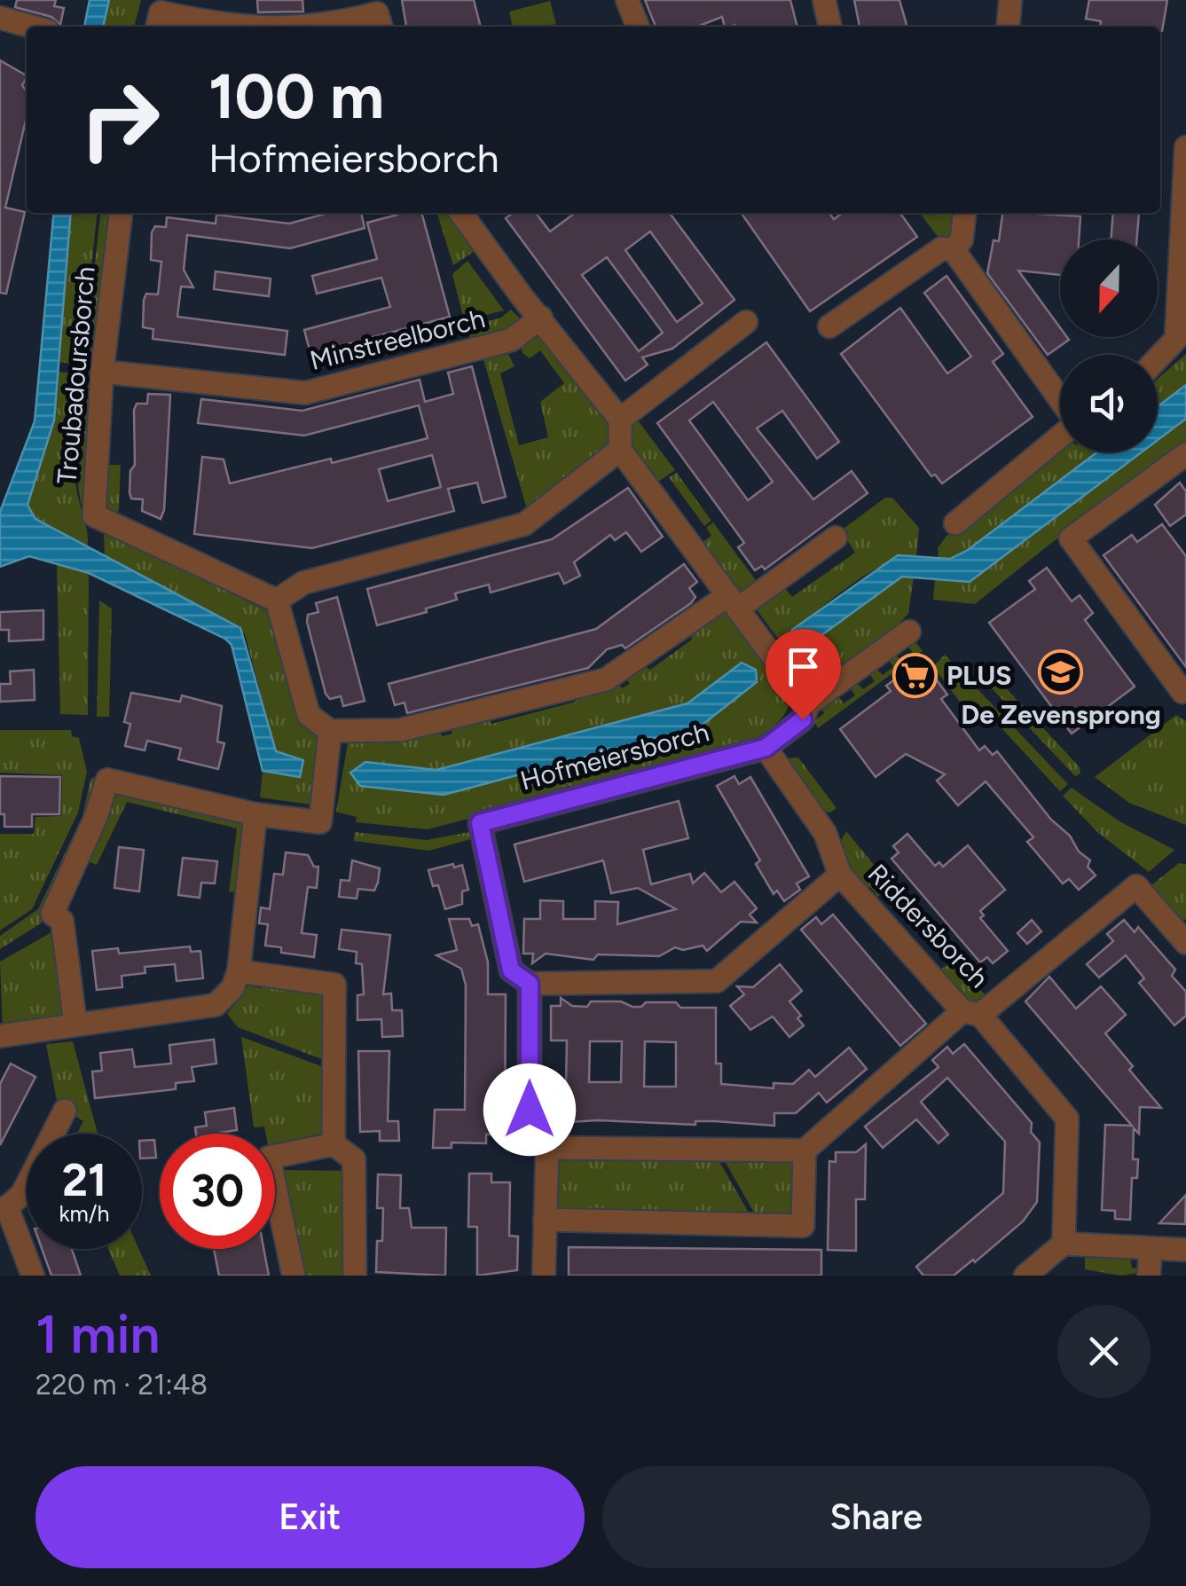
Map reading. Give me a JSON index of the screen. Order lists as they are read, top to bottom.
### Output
{
  "streets": {
    "street": [
      "Minstreelborch",
      "Troubadoursborch",
      "Hofmeiersborch",
      "Riddersborch"
    ]
  },
  "crossings": [
    ["Minstreelborch", "Troubadoursborch"],
    ["Hofmeiersborch", "Riddersborch"]
  ],
  "places": {
    "school or university": ["De Zevensprong"],
    "supermarket": ["PLUS"]
  },
  "north": "bottom",
  "page": {
    "turn": ["100 m", "Hofmeiersborch"],
    "speed": "21 km/h",
    "limit": "30",
    "heading": ["1 min", "220 m · 21:48"],
    "buttons": ["Exit", "Share"]
  }
}
